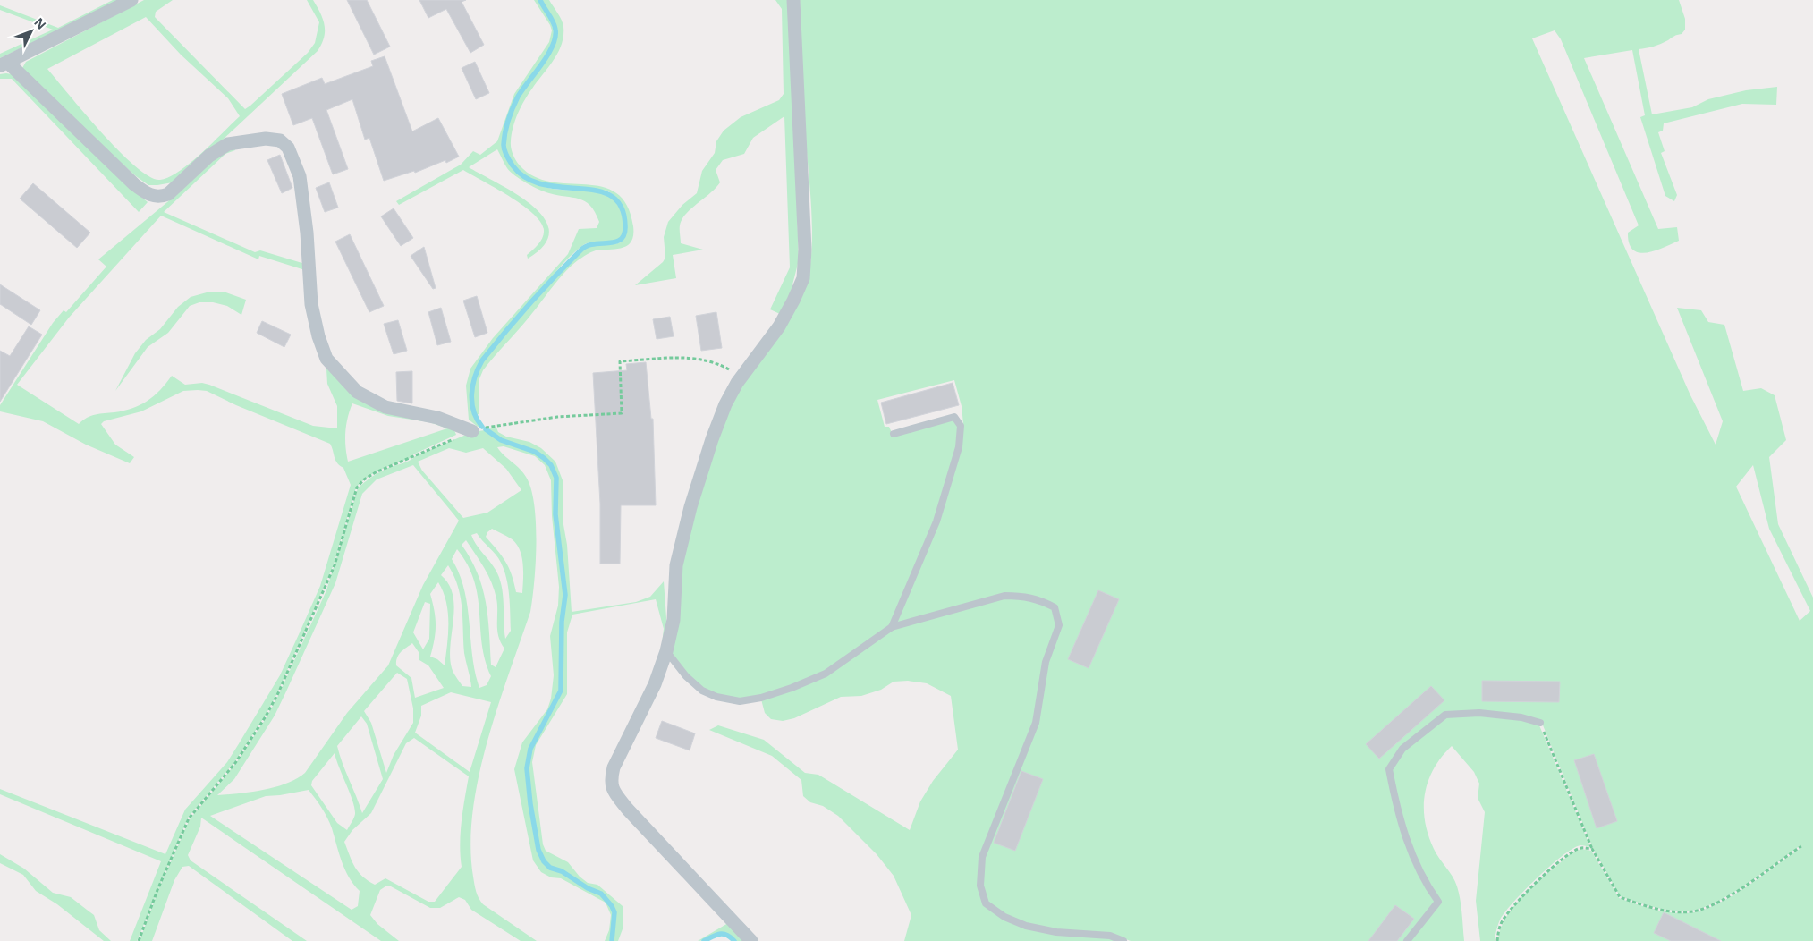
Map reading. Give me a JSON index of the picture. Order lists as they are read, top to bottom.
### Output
{
  "north": "top right"
}
